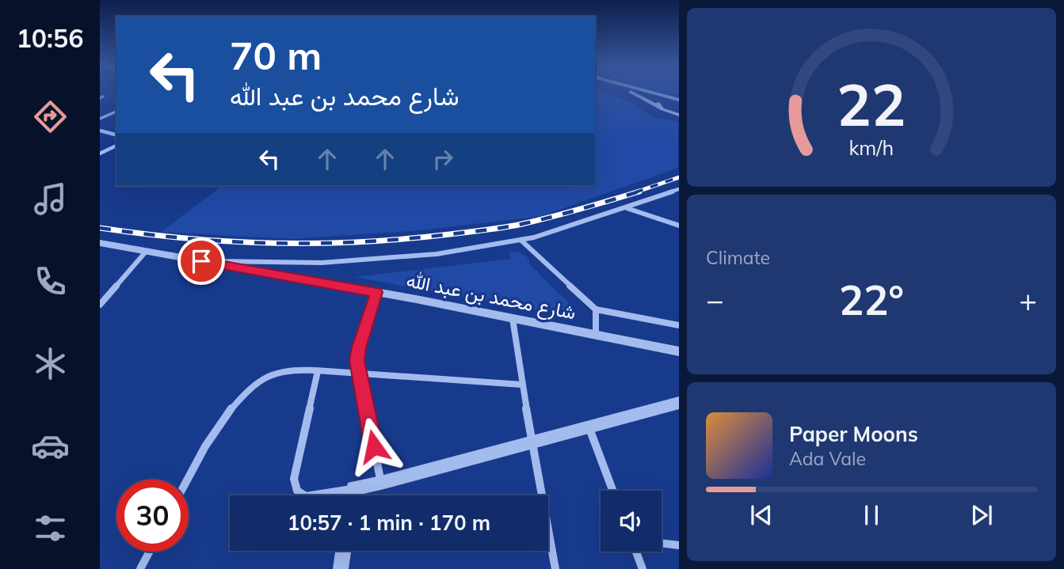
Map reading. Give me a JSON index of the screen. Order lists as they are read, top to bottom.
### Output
{
  "streets": {
    "street": ["شارع محمد بن عبد الله"]
  },
  "page": {
    "tabs": "10:56",
    "turn": ["70 m", "شارع محمد بن عبد الله"],
    "tile": "Climate",
    "heat": ["−", "22°", "+"],
    "song": ["Paper Moons", "Ada Vale"],
    "limit": "30",
    "trip": "10:57 · 1 min · 170 m",
    "gauge": ["22", "km/h"]
  }
}
